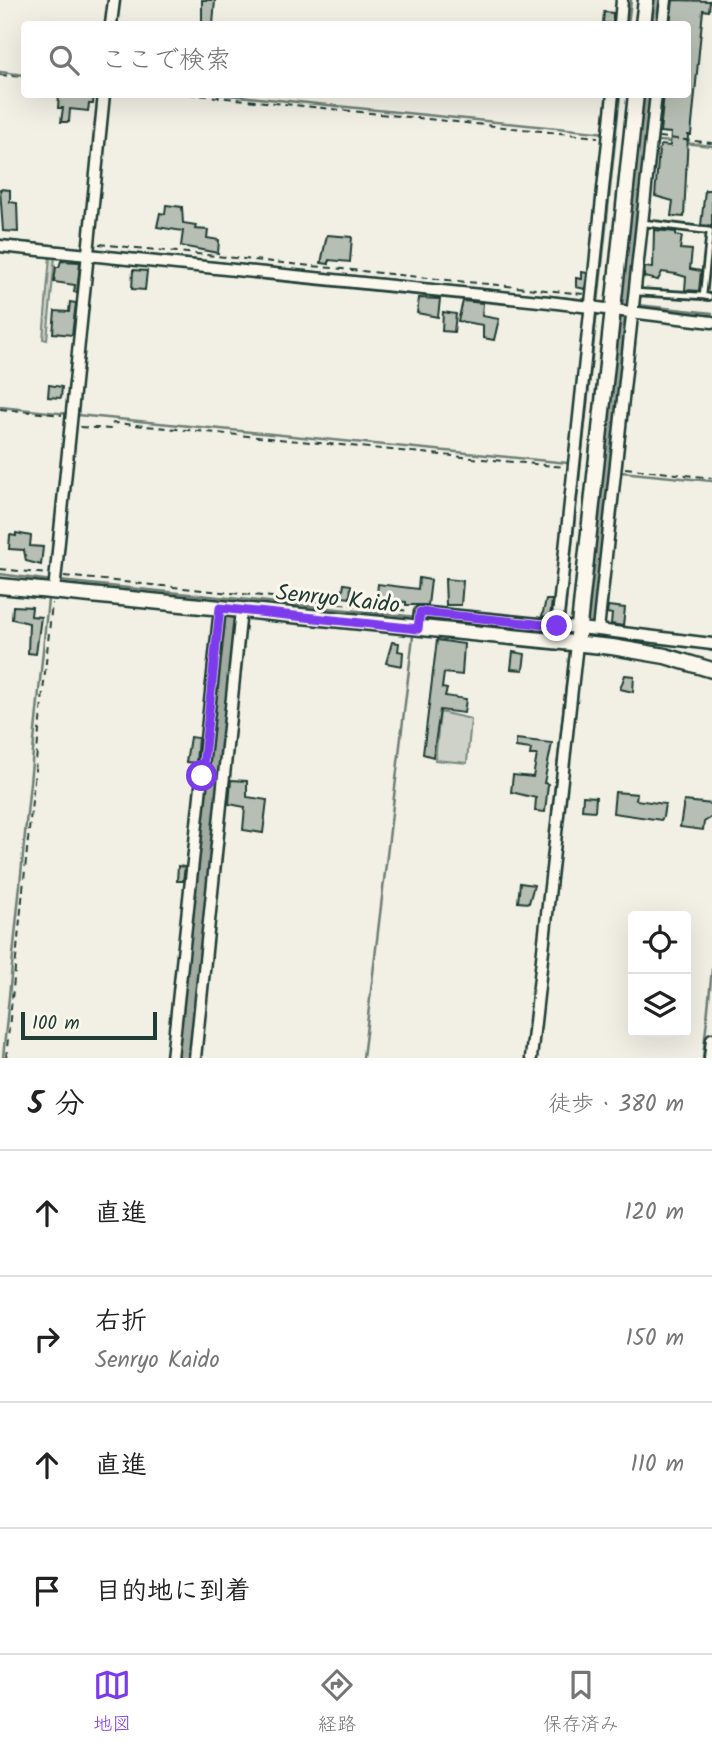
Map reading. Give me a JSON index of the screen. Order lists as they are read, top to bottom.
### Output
{
  "streets": {
    "street": ["Senryo Kaido"]
  },
  "scale_bar": "100 m",
  "page": {
    "search": "ここで検索",
    "scale": "100 m",
    "heading": ["5 分", "徒歩 · 380 m"],
    "list": [
      ["直進", "120 m"],
      ["右折", "Senryo Kaido", "150 m"],
      ["直進", "110 m"],
      "目的地に到着"
    ],
    "nav": ["地図", "経路", "保存済み"]
  }
}
